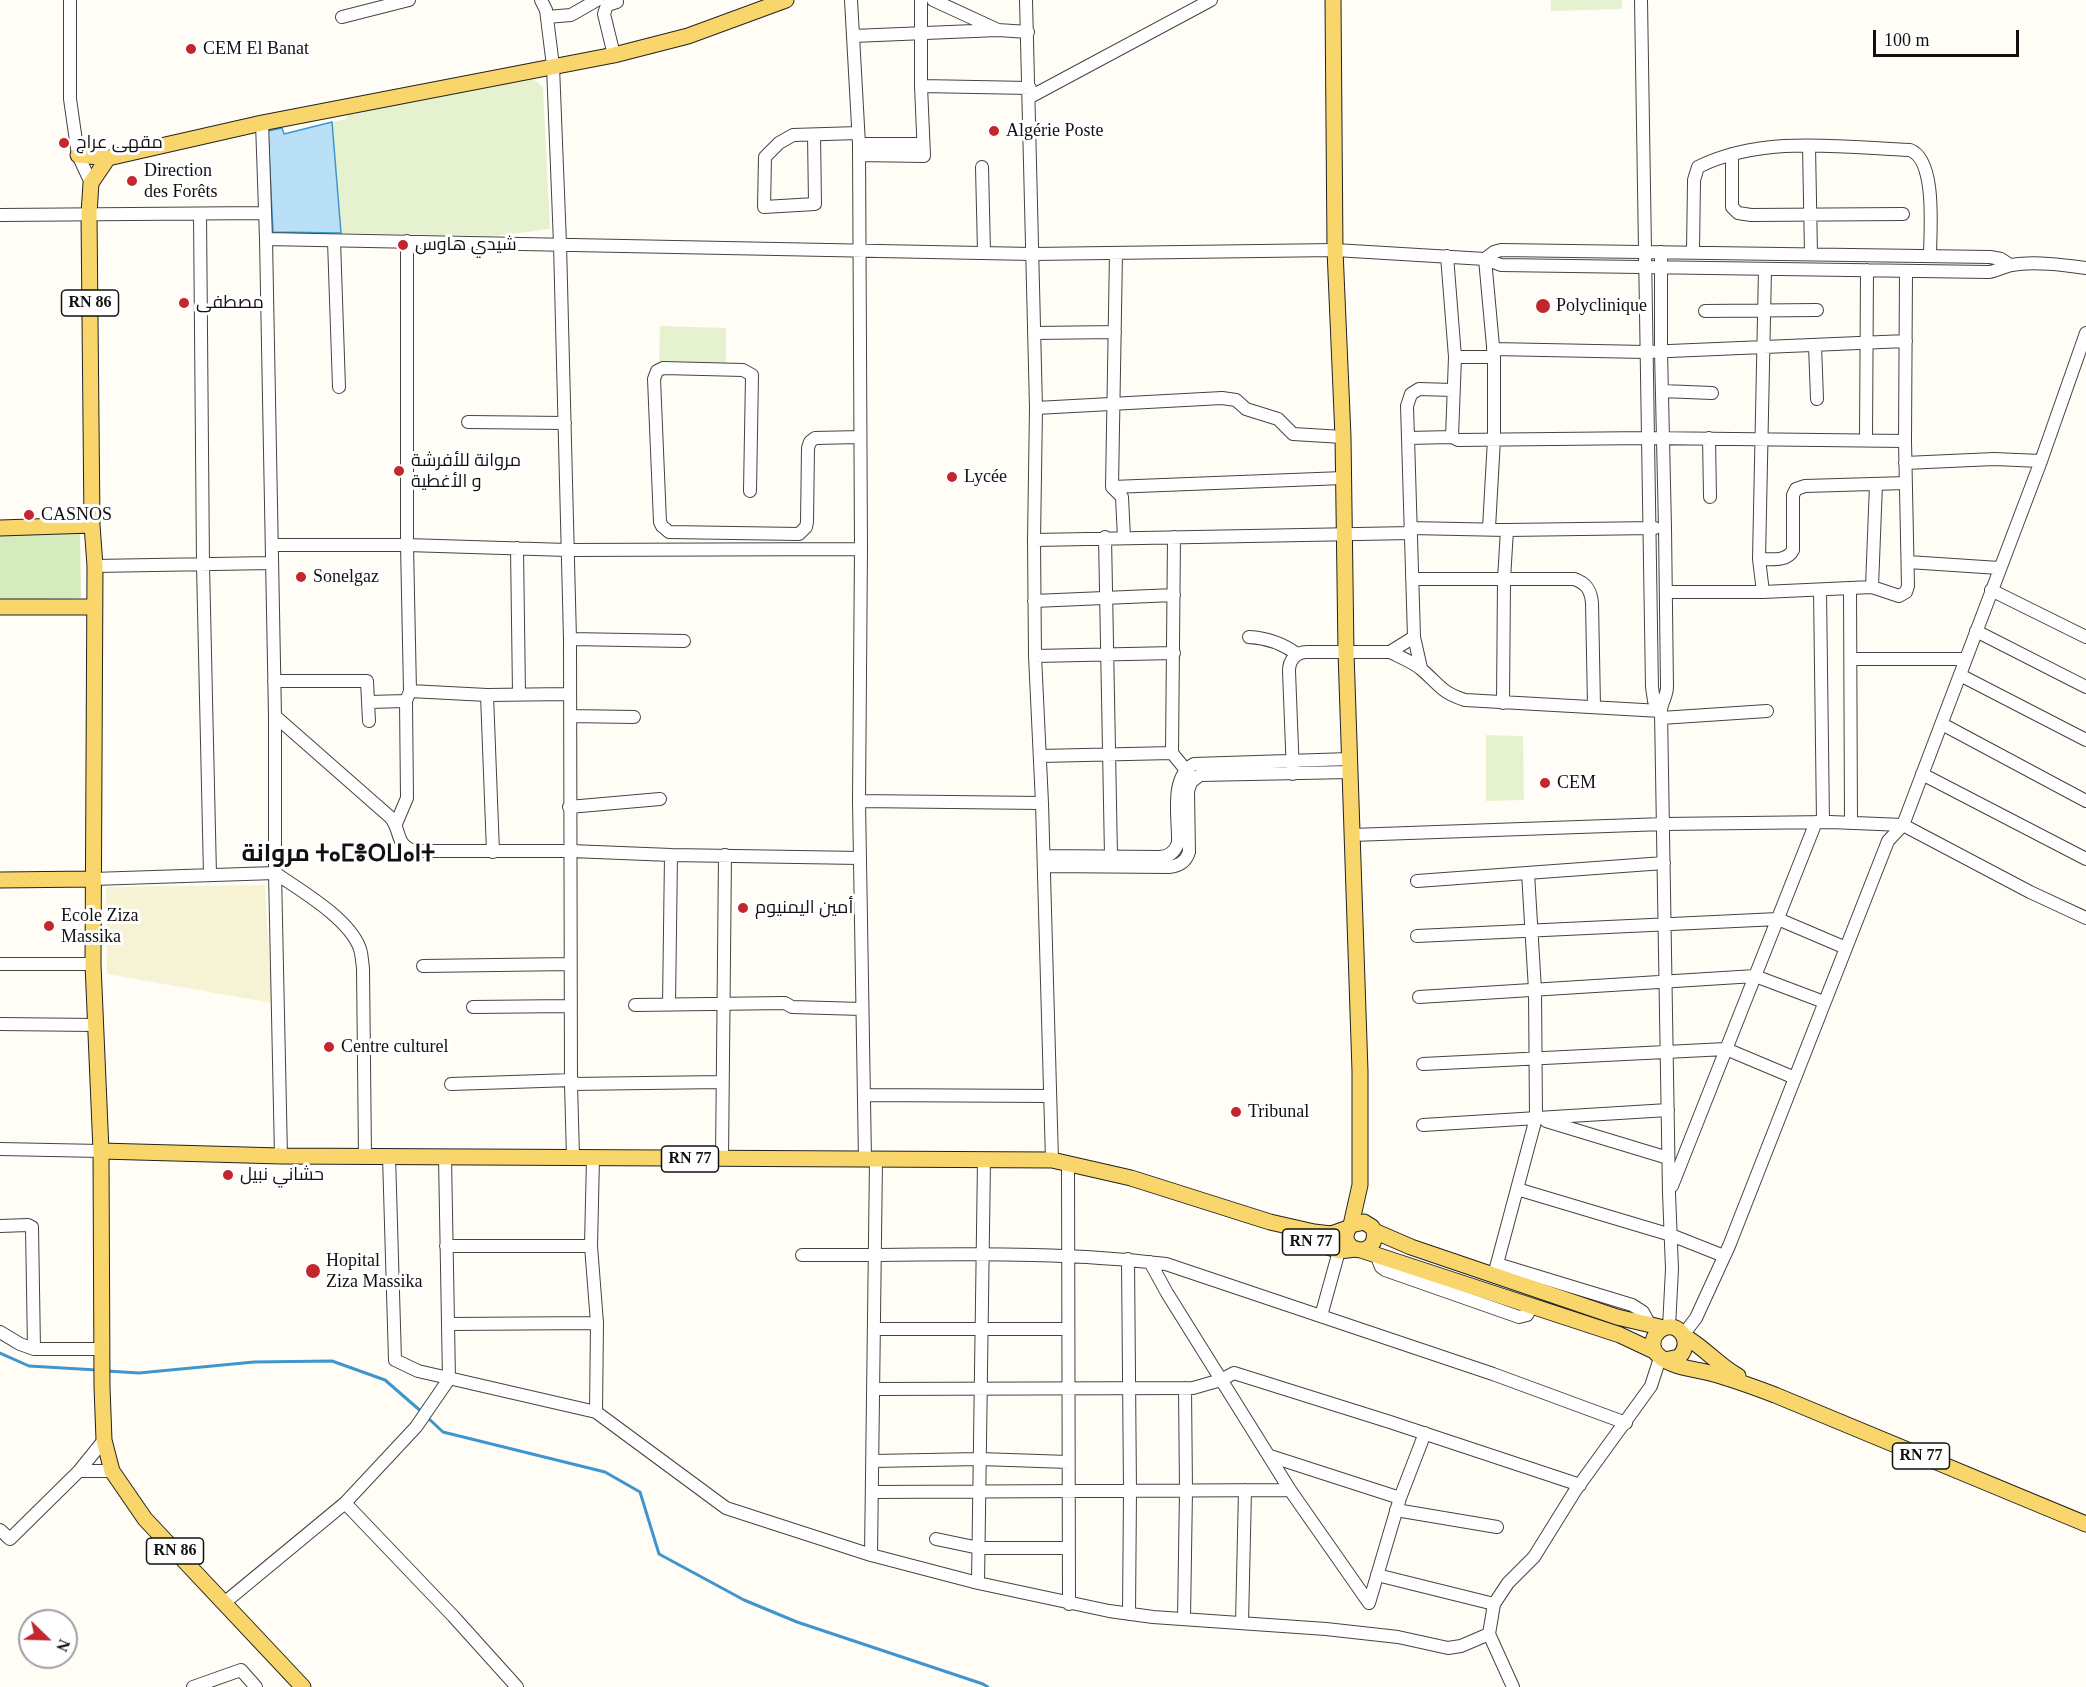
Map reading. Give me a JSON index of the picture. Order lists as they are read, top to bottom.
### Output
{
  "streets": {
    "main road": ["RN 86", "RN 77"]
  },
  "crossings": [
    ["RN 86", "RN 77"]
  ],
  "districts": ["مروانة ⵜⴰⵎⴻⵔⵡⴰⵏⵜ"],
  "places": [
    "CEM El Banat",
    "Algérie Poste",
    "مقهى عراج",
    "Direction des Forêts",
    "شيدي هاوس",
    "مصطفى",
    "Polyclinique",
    "مروانة للأفرشة و الأغطية",
    "Lycée",
    "CASNOS",
    "Sonelgaz",
    "CEM",
    "أمين اليمنيوم",
    "Ecole Ziza Massika",
    "Centre culturel",
    "Tribunal",
    "حشاني نبيل",
    "Hopital Ziza Massika"
  ],
  "scale_bar": "100 m",
  "north": "bottom right"
}
